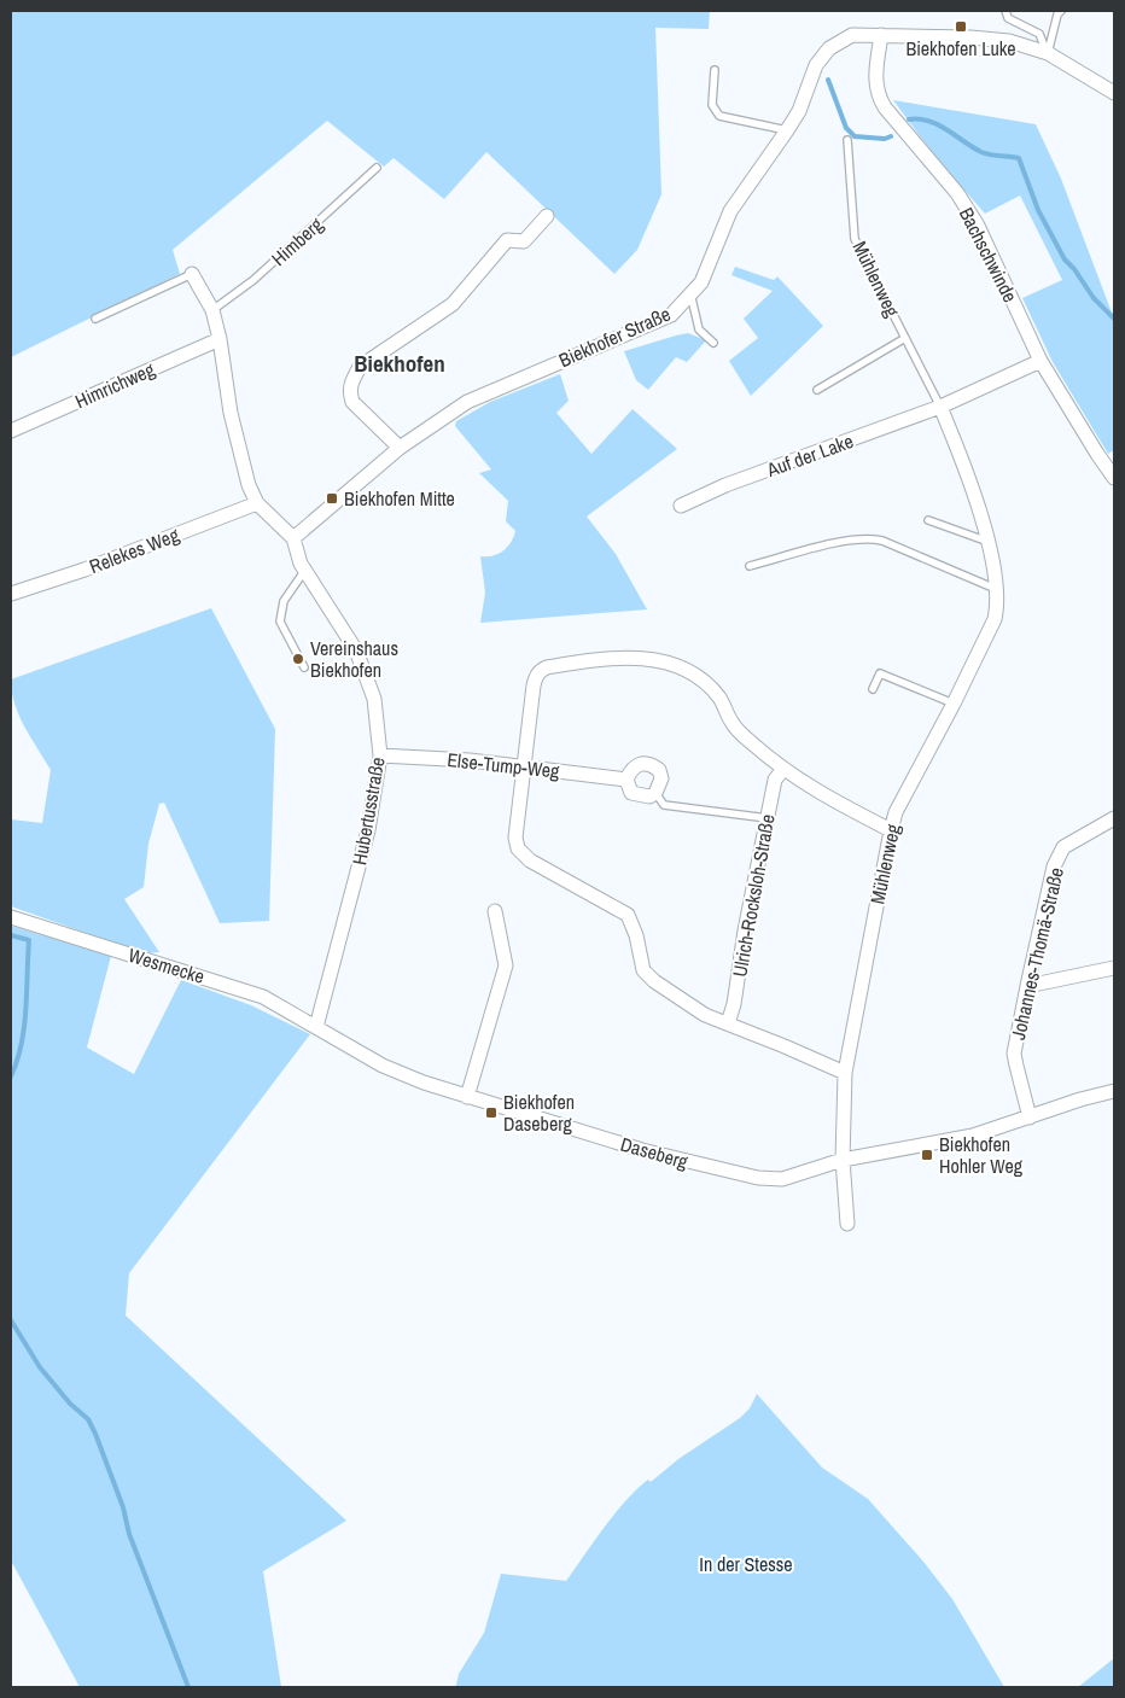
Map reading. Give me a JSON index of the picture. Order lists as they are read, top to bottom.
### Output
{
  "streets": {
    "street": [
      "Bachschwinde",
      "Mühlenweg",
      "Biekhofer Straße",
      "Himrichweg",
      "Auf der Lake",
      "Relekes Weg",
      "Else-Tump-Weg",
      "Hubertusstraße",
      "Ulrich-Rocksloh-Straße",
      "Johannes-Thomä-Straße",
      "Wesmecke",
      "Daseberg"
    ],
    "lane": ["Himberg"]
  },
  "crossings": [
    ["Himberg", "Hubertusstraße"],
    ["Bachschwinde", "Biekhofer Straße"],
    ["Mühlenweg", "Auf der Lake"],
    ["Mühlenweg", "Daseberg"],
    ["Biekhofer Straße", "Hubertusstraße"],
    ["Himrichweg", "Hubertusstraße"],
    ["Relekes Weg", "Hubertusstraße"],
    ["Else-Tump-Weg", "Hubertusstraße"],
    ["Hubertusstraße", "Wesmecke"],
    ["Hubertusstraße", "Daseberg"],
    ["Johannes-Thomä-Straße", "Daseberg"],
    ["Wesmecke", "Daseberg"]
  ],
  "districts": ["Biekhofen"],
  "parks": ["In der Stesse"],
  "places": {
    "transit": [
      "Biekhofen Luke",
      "Biekhofen Mitte",
      "Biekhofen Daseberg",
      "Biekhofen Hohler Weg"
    ],
    "other": ["Vereinshaus Biekhofen"]
  }
}
